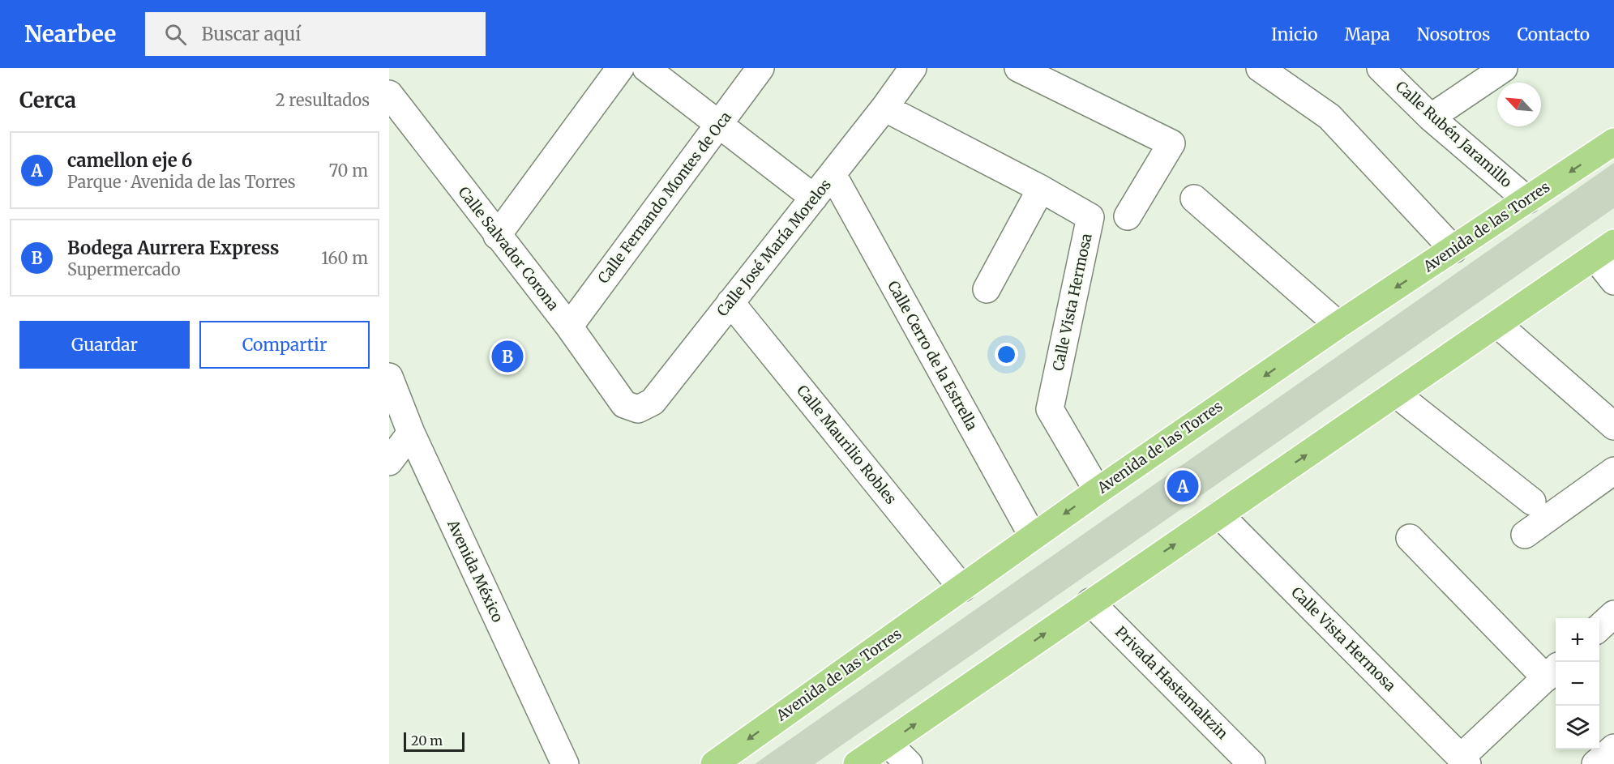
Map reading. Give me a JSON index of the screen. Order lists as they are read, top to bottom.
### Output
{
  "streets": {
    "main road": ["Avenida de las Torres"],
    "street": [
      "Calle Rubén Jaramillo",
      "Calle Fernando Montes de Oca",
      "Calle José María Morelos",
      "Calle Salvador Corona",
      "Calle Vista Hermosa",
      "Calle Cerro de la Estrella",
      "Calle Maurilio Robles",
      "Avenida México",
      "Privada Hastamaltzin"
    ]
  },
  "crossings": [
    ["Calle Rubén Jaramillo", "Avenida de las Torres"],
    ["Calle Fernando Montes de Oca", "Calle Salvador Corona"],
    ["Avenida de las Torres", "Calle Vista Hermosa"],
    ["Avenida de las Torres", "Calle Cerro de la Estrella"],
    ["Avenida de las Torres", "Calle Maurilio Robles"],
    ["Calle José María Morelos", "Calle Salvador Corona"],
    ["Calle José María Morelos", "Calle Vista Hermosa"],
    ["Calle José María Morelos", "Calle Cerro de la Estrella"],
    ["Calle José María Morelos", "Calle Maurilio Robles"]
  ],
  "scale_bar": "20 m",
  "north": "top left",
  "page": {
    "header": "Nearbee",
    "search": "Buscar aquí",
    "nav": [
      "Inicio",
      "Mapa",
      "Nosotros",
      "Contacto"
    ],
    "heading": ["Cerca", "2 resultados"],
    "list": [
      {
        "mark": "A",
        "name": "camellon eje 6",
        "note": "Parque · Avenida de las Torres",
        "value": "70 m"
      },
      {
        "mark": "B",
        "name": "Bodega Aurrera Express",
        "note": "Supermercado",
        "value": "160 m"
      }
    ],
    "buttons": ["Guardar", "Compartir"],
    "pins": ["B", "A"],
    "map_buttons": ["+", "−"],
    "scale": "20 m"
  }
}
